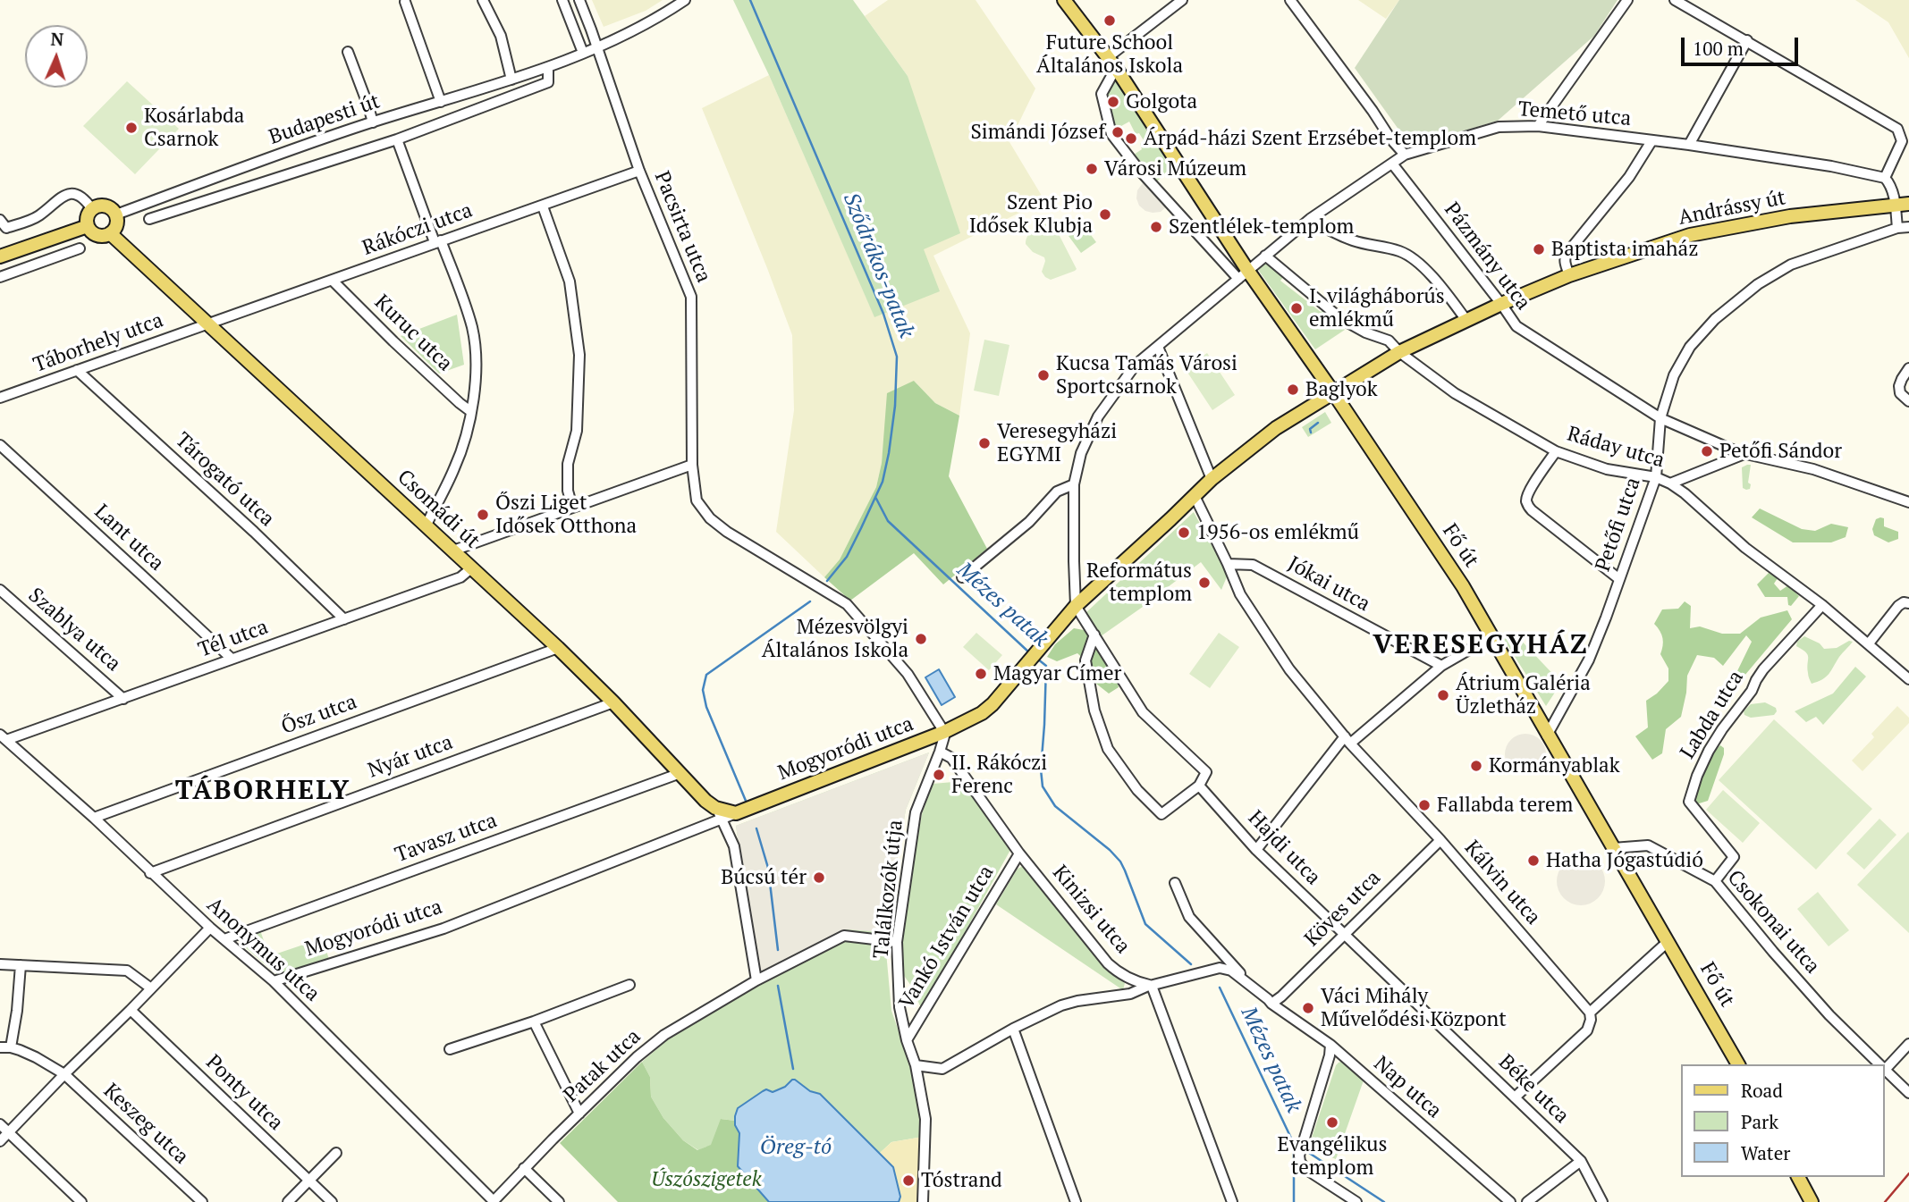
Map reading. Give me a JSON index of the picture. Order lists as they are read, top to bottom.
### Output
{
  "streets": {
    "main road": [
      "Andrássy út",
      "Csomádi út",
      "Fő út",
      "Mogyoródi utca"
    ],
    "street": [
      "Temető utca",
      "Budapesti út",
      "Pacsirta utca",
      "Rákóczi utca",
      "Pázmány utca",
      "Kuruc utca",
      "Táborhely utca",
      "Ráday utca",
      "Tárogató utca",
      "Petőfi utca",
      "Lant utca",
      "Jókai utca",
      "Szablya utca",
      "Tél utca",
      "Ősz utca",
      "Labda utca",
      "Nyár utca",
      "Tavasz utca",
      "Hajdi utca",
      "Kálvin utca",
      "Találkozók útja",
      "Köves utca",
      "Kinizsi utca",
      "Csokonai utca",
      "Vankó István utca",
      "Anonymus utca",
      "Patak utca",
      "Nap utca",
      "Béke utca",
      "Ponty utca",
      "Keszeg utca"
    ]
  },
  "crossings": [
    ["Temető utca", "Pázmány utca"],
    ["Temető utca", "Ráday utca"],
    ["Temető utca", "Fő út"],
    ["Temető utca", "Mogyoródi utca"],
    ["Budapesti út", "Pacsirta utca"],
    ["Budapesti út", "Csomádi út"],
    ["Andrássy út", "Pázmány utca"],
    ["Andrássy út", "Ráday utca"],
    ["Andrássy út", "Fő út"],
    ["Andrássy út", "Mogyoródi utca"],
    ["Pacsirta utca", "Rákóczi utca"],
    ["Pacsirta utca", "Mogyoródi utca"],
    ["Pacsirta utca", "Találkozók útja"],
    ["Rákóczi utca", "Kuruc utca"],
    ["Rákóczi utca", "Táborhely utca"],
    ["Rákóczi utca", "Csomádi út"],
    ["Pázmány utca", "Petőfi utca"],
    ["Táborhely utca", "Tárogató utca"],
    ["Táborhely utca", "Csomádi út"],
    ["Ráday utca", "Petőfi utca"],
    ["Ráday utca", "Labda utca"],
    ["Tárogató utca", "Tél utca"],
    ["Csomádi út", "Tél utca"],
    ["Csomádi út", "Ősz utca"],
    ["Csomádi út", "Mogyoródi utca"],
    ["Csomádi út", "Nyár utca"],
    ["Csomádi út", "Tavasz utca"],
    ["Petőfi utca", "Fő út"],
    ["Lant utca", "Tél utca"],
    ["Fő út", "Mogyoródi utca"],
    ["Fő út", "Csokonai utca"],
    ["Jókai utca", "Kálvin utca"],
    ["Szablya utca", "Tél utca"],
    ["Tél utca", "Anonymus utca"],
    ["Ősz utca", "Anonymus utca"],
    ["Labda utca", "Csokonai utca"],
    ["Mogyoródi utca", "Kálvin utca"],
    ["Mogyoródi utca", "Találkozók útja"],
    ["Mogyoródi utca", "Anonymus utca"],
    ["Nyár utca", "Anonymus utca"],
    ["Tavasz utca", "Anonymus utca"],
    ["Hajdi utca", "Köves utca"],
    ["Hajdi utca", "Béke utca"],
    ["Kálvin utca", "Köves utca"],
    ["Találkozók útja", "Kinizsi utca"],
    ["Találkozók útja", "Vankó István utca"],
    ["Találkozók útja", "Patak utca"],
    ["Köves utca", "Nap utca"],
    ["Köves utca", "Béke utca"],
    ["Kinizsi utca", "Vankó István utca"],
    ["Kinizsi utca", "Nap utca"],
    ["Anonymus utca", "Patak utca"]
  ],
  "districts": ["VERESEGYHÁZ", "TÁBORHELY"],
  "water": ["Sződrákos-patak", "Mézes patak", "Öreg-tó"],
  "parks": ["Úszószigetek"],
  "places": [
    "Future School Általános Iskola",
    "Golgota",
    "Kosárlabda Csarnok",
    "Simándi József",
    "Árpád-házi Szent Erzsébet-templom",
    "Városi Múzeum",
    "Szent Pio Idősek Klubja",
    "Szentlélek-templom",
    "Baptista imaház",
    "I. világháborús emlékmű",
    "Kucsa Tamás Városi Sportcsarnok",
    "Baglyok",
    "Veresegyházi EGYMI",
    "Petőfi Sándor",
    "Őszi Liget Idősek Otthona",
    "1956-os emlékmű",
    "Református templom",
    "Mézesvölgyi Általános Iskola",
    "Magyar Címer",
    "Átrium Galéria Üzletház",
    "Kormányablak",
    "II. Rákóczi Ferenc",
    "Fallabda terem",
    "Hatha Jógastúdió",
    "Búcsú tér",
    "Váci Mihály Művelődési Központ",
    "Evangélikus templom",
    "Tóstrand"
  ],
  "legend": ["Road", "Park", "Water"],
  "scale_bar": "100 m",
  "north": "top"
}
